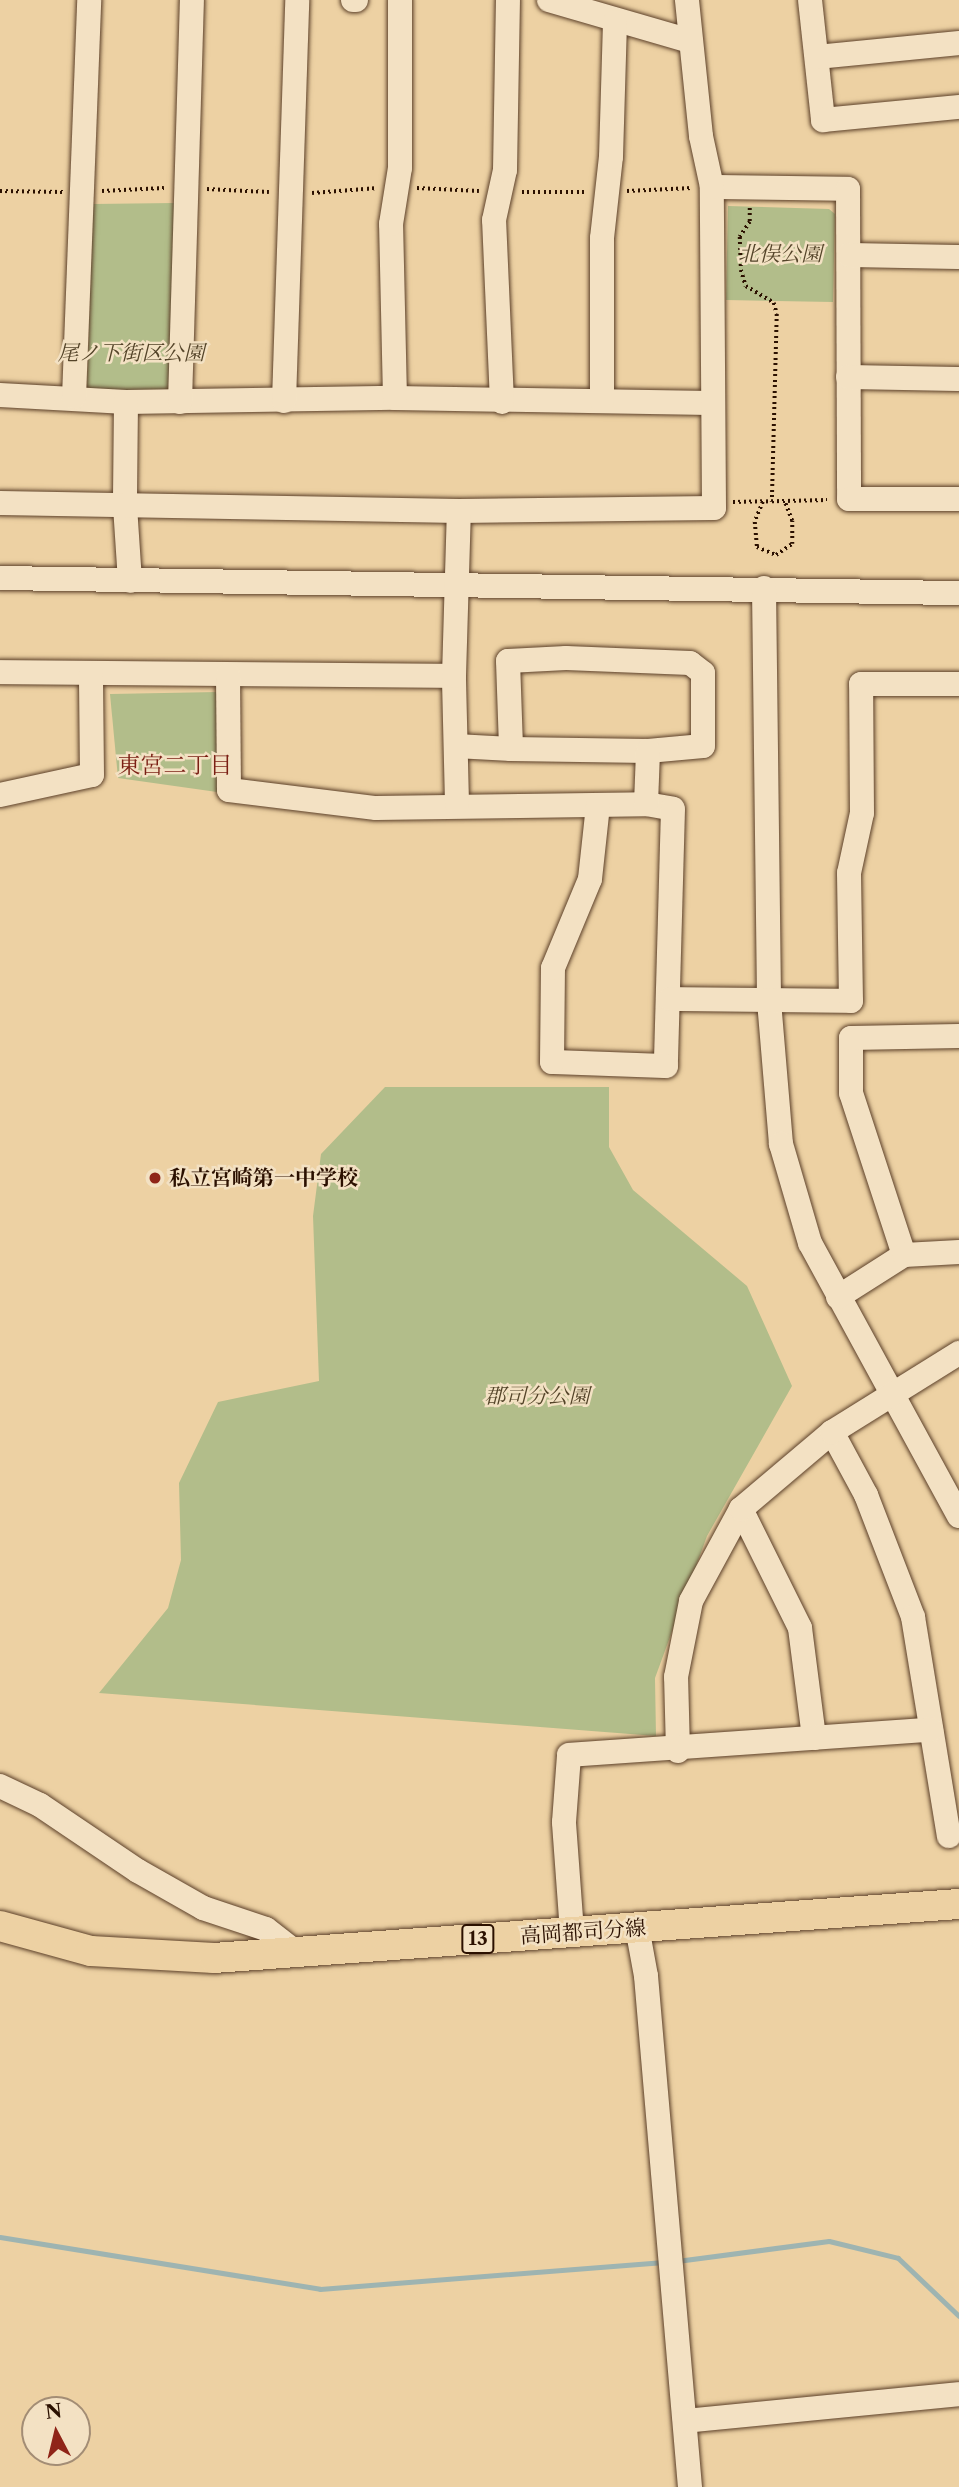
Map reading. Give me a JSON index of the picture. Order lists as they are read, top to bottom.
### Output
{
  "streets": {
    "main road": ["高岡都司分線", "13"]
  },
  "districts": ["東宮二丁目"],
  "parks": ["北俣公園", "尾ノ下街区公園", "郡司分公園"],
  "places": ["私立宮崎第一中学校"],
  "north": "top"
}
